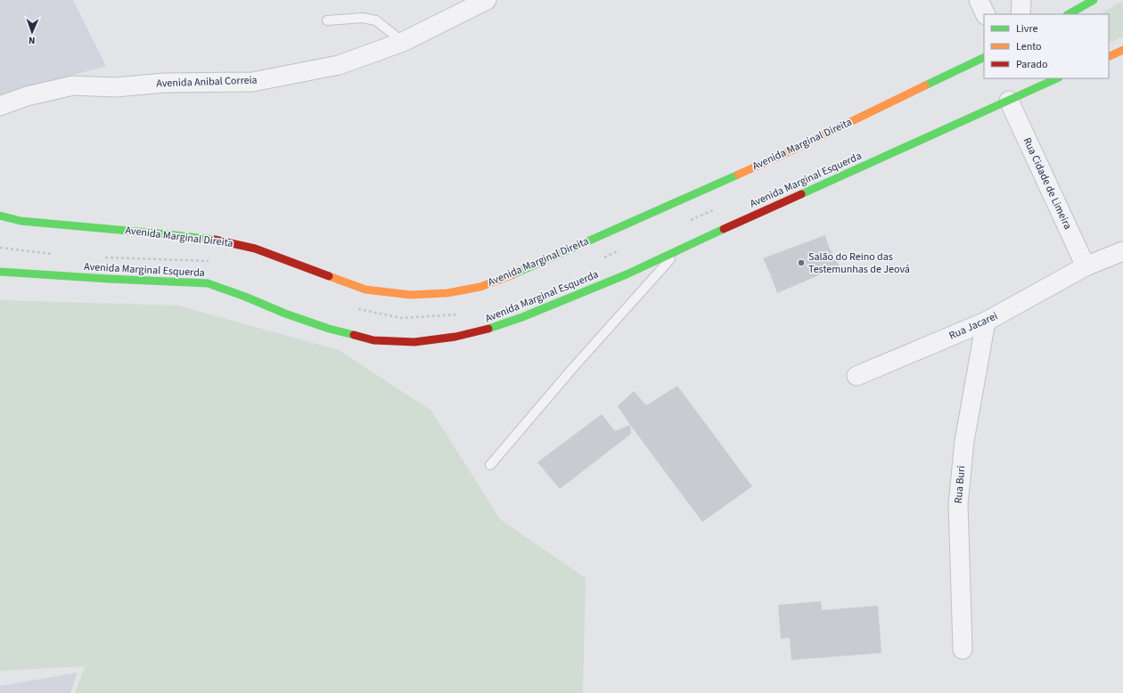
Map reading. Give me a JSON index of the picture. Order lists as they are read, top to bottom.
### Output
{
  "streets": {
    "main road": ["Avenida Marginal Direita", "Avenida Marginal Esquerda"],
    "street": [
      "Avenida Anibal Correia",
      "Rua Cidade de Limeira",
      "Rua Jacarei",
      "Rua Buri"
    ]
  },
  "crossings": [
    ["Avenida Marginal Esquerda", "Rua Cidade de Limeira"],
    ["Rua Cidade de Limeira", "Rua Jacarei"],
    ["Rua Jacarei", "Rua Buri"]
  ],
  "places": ["Salão do Reino das Testemunhas de Jeová"],
  "legend": ["Livre", "Lento", "Parado"],
  "north": "bottom"
}
